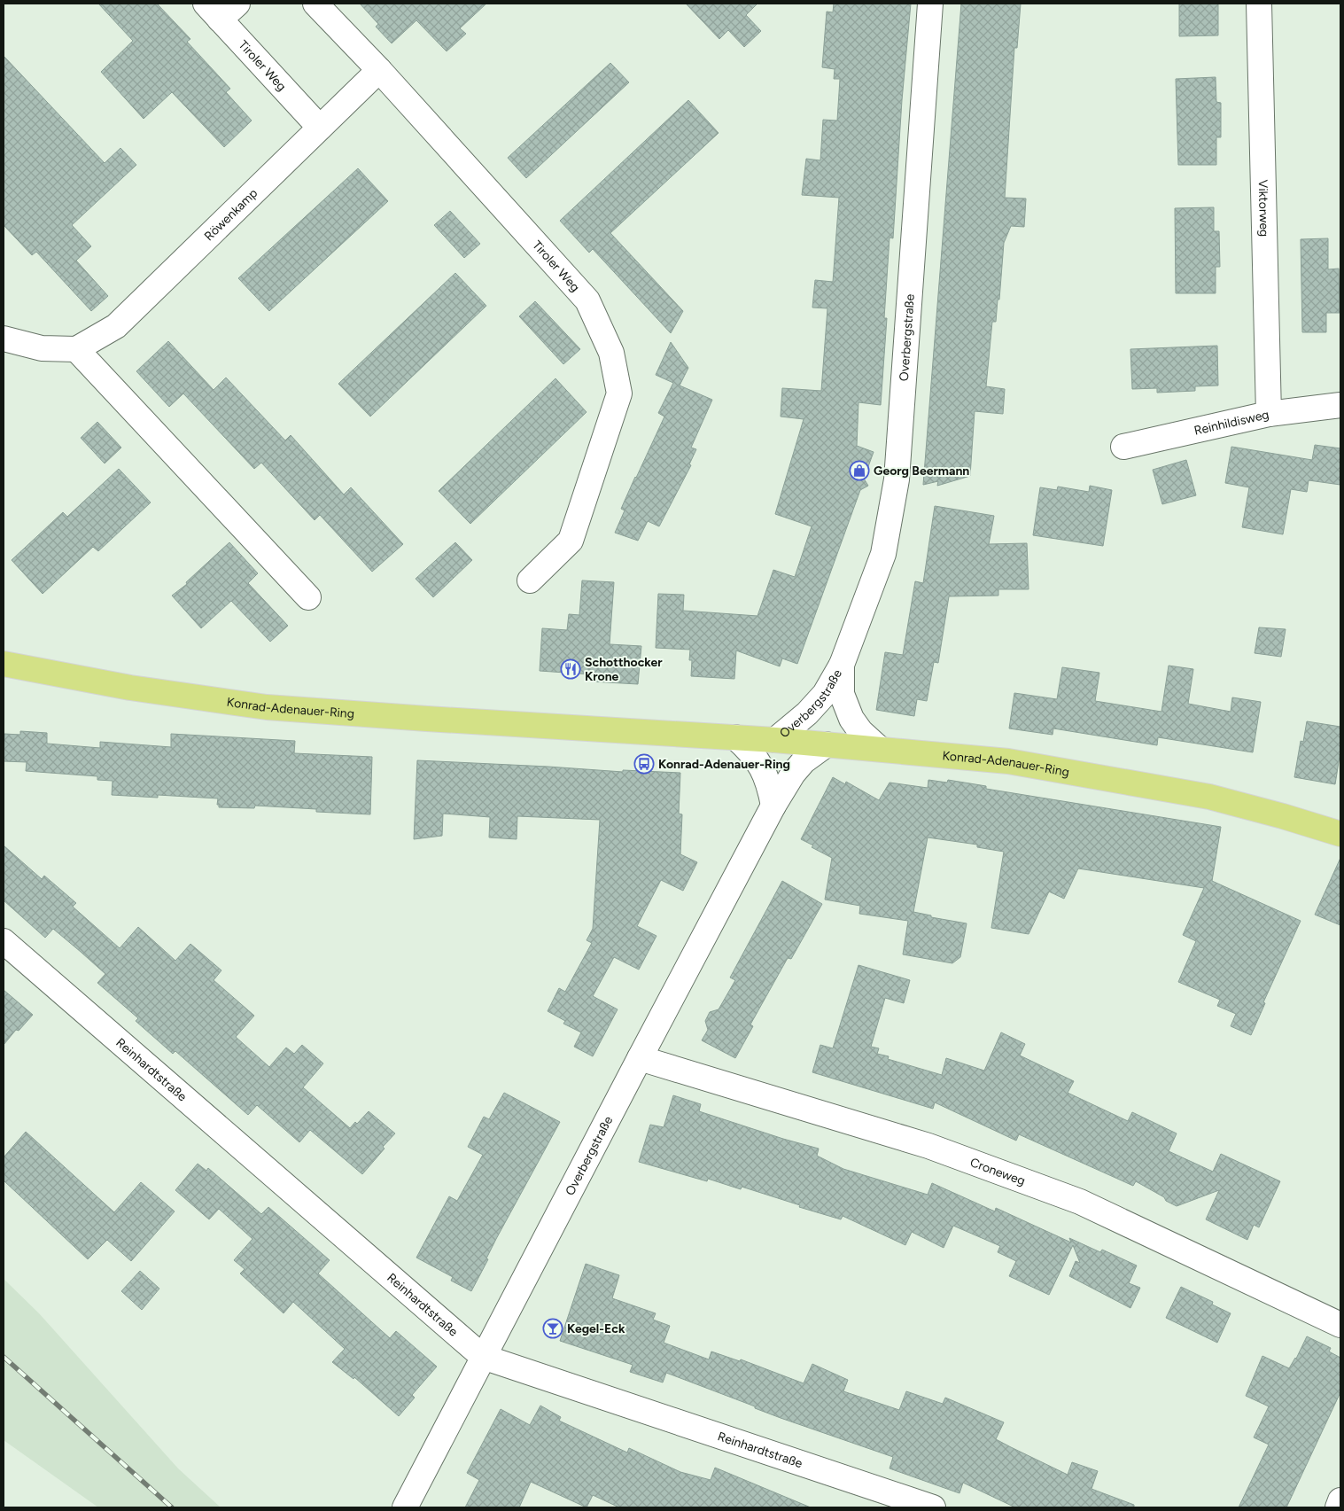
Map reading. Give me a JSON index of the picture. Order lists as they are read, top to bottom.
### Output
{
  "streets": {
    "main road": ["Konrad-Adenauer-Ring"],
    "street": [
      "Tiroler Weg",
      "Viktorweg",
      "Röwenkamp",
      "Overbergstraße",
      "Reinhildisweg",
      "Reinhardtstraße",
      "Croneweg"
    ]
  },
  "crossings": [
    ["Tiroler Weg", "Röwenkamp"],
    ["Viktorweg", "Reinhildisweg"],
    ["Overbergstraße", "Konrad-Adenauer-Ring"],
    ["Overbergstraße", "Reinhardtstraße"],
    ["Overbergstraße", "Croneweg"]
  ],
  "places": {
    "shop": ["Georg Beermann"],
    "restaurant": ["Schotthocker Krone"],
    "bus stop": ["Konrad-Adenauer-Ring"],
    "bar": ["Kegel-Eck"]
  }
}
